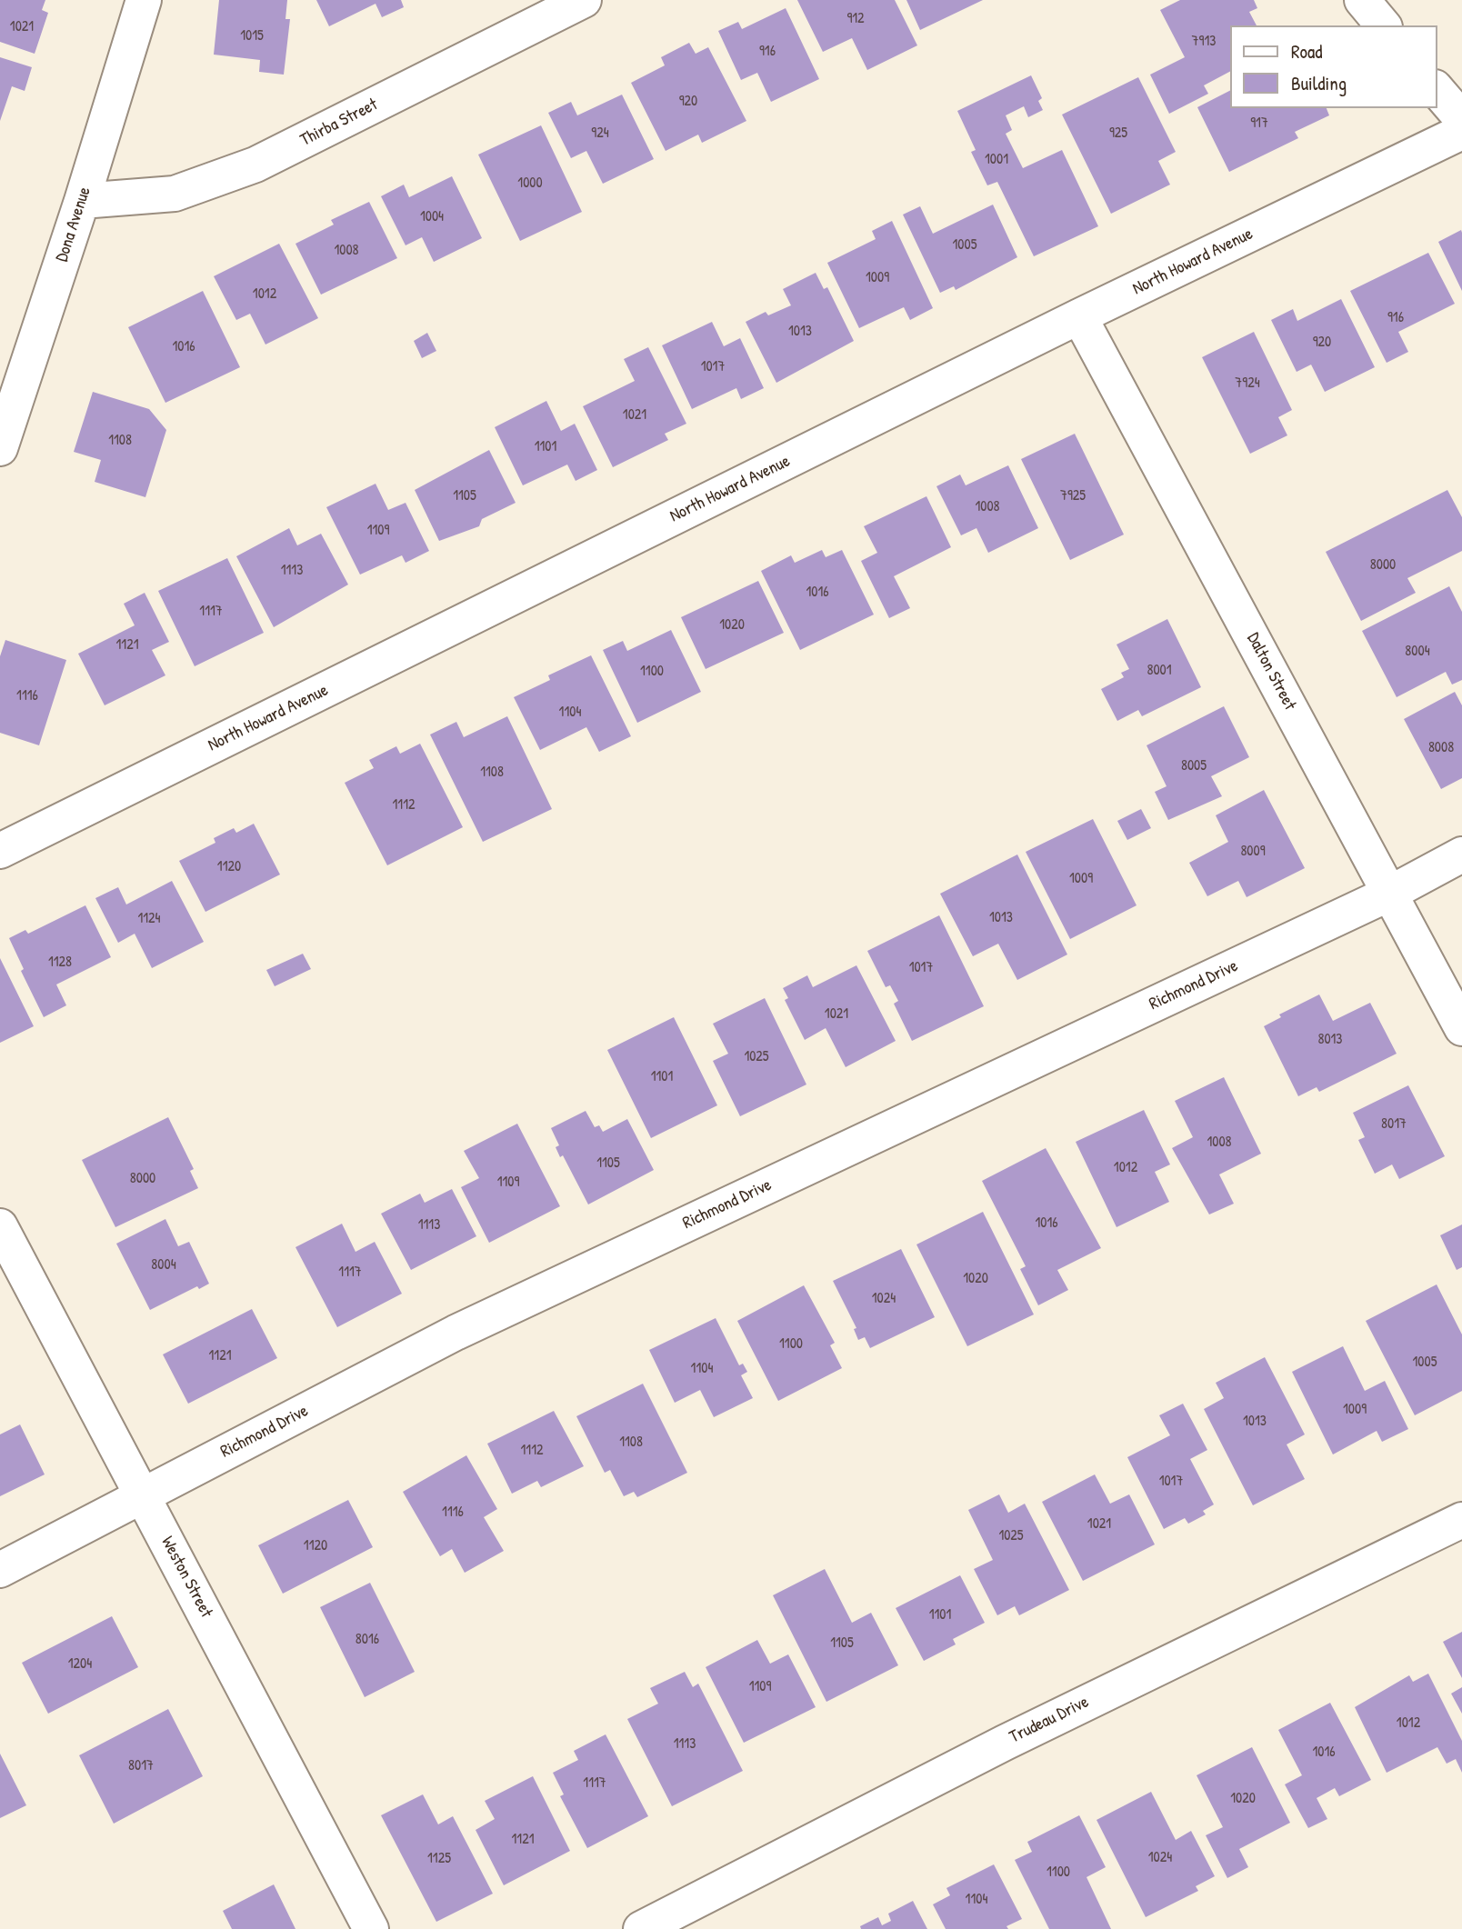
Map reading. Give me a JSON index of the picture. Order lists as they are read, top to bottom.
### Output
{
  "streets": {
    "street": [
      "Thirba Street",
      "Dona Avenue",
      "North Howard Avenue",
      "Dalton Street",
      "Richmond Drive",
      "Weston Street",
      "Trudeau Drive"
    ]
  },
  "crossings": [
    ["Thirba Street", "Dona Avenue"],
    ["North Howard Avenue", "Dalton Street"],
    ["Dalton Street", "Richmond Drive"],
    ["Richmond Drive", "Weston Street"]
  ],
  "house_numbers": [
    "912",
    "1021",
    "1015",
    "7913",
    "916",
    "920",
    "917",
    "924",
    "925",
    "1001",
    "1000",
    "1004",
    "1005",
    "1008",
    "1009",
    "1012",
    "916",
    "1013",
    "920",
    "1016",
    "1017",
    "7924",
    "1021",
    "1108",
    "1101",
    "1105",
    "7925",
    "1008",
    "1109",
    "8000",
    "1113",
    "1016",
    "1117",
    "1020",
    "1121",
    "8004",
    "8001",
    "1100",
    "1116",
    "1104",
    "8008",
    "8005",
    "1108",
    "1112",
    "8009",
    "1120",
    "1009",
    "1013",
    "1124",
    "1128",
    "1017",
    "1021",
    "8013",
    "1025",
    "1101",
    "8017",
    "1008",
    "1105",
    "1012",
    "8000",
    "1109",
    "1016",
    "1113",
    "8004",
    "1117",
    "1020",
    "1024",
    "1100",
    "1121",
    "1005",
    "1104",
    "1009",
    "1013",
    "1108",
    "1112",
    "1017",
    "1116",
    "1021",
    "1025",
    "1120",
    "1101",
    "8016",
    "1105",
    "1204",
    "1109",
    "1012",
    "1113",
    "1016",
    "8017",
    "1117",
    "1020",
    "1121",
    "1024",
    "1125",
    "1100",
    "1104"
  ],
  "legend": ["Road", "Building"]
}
